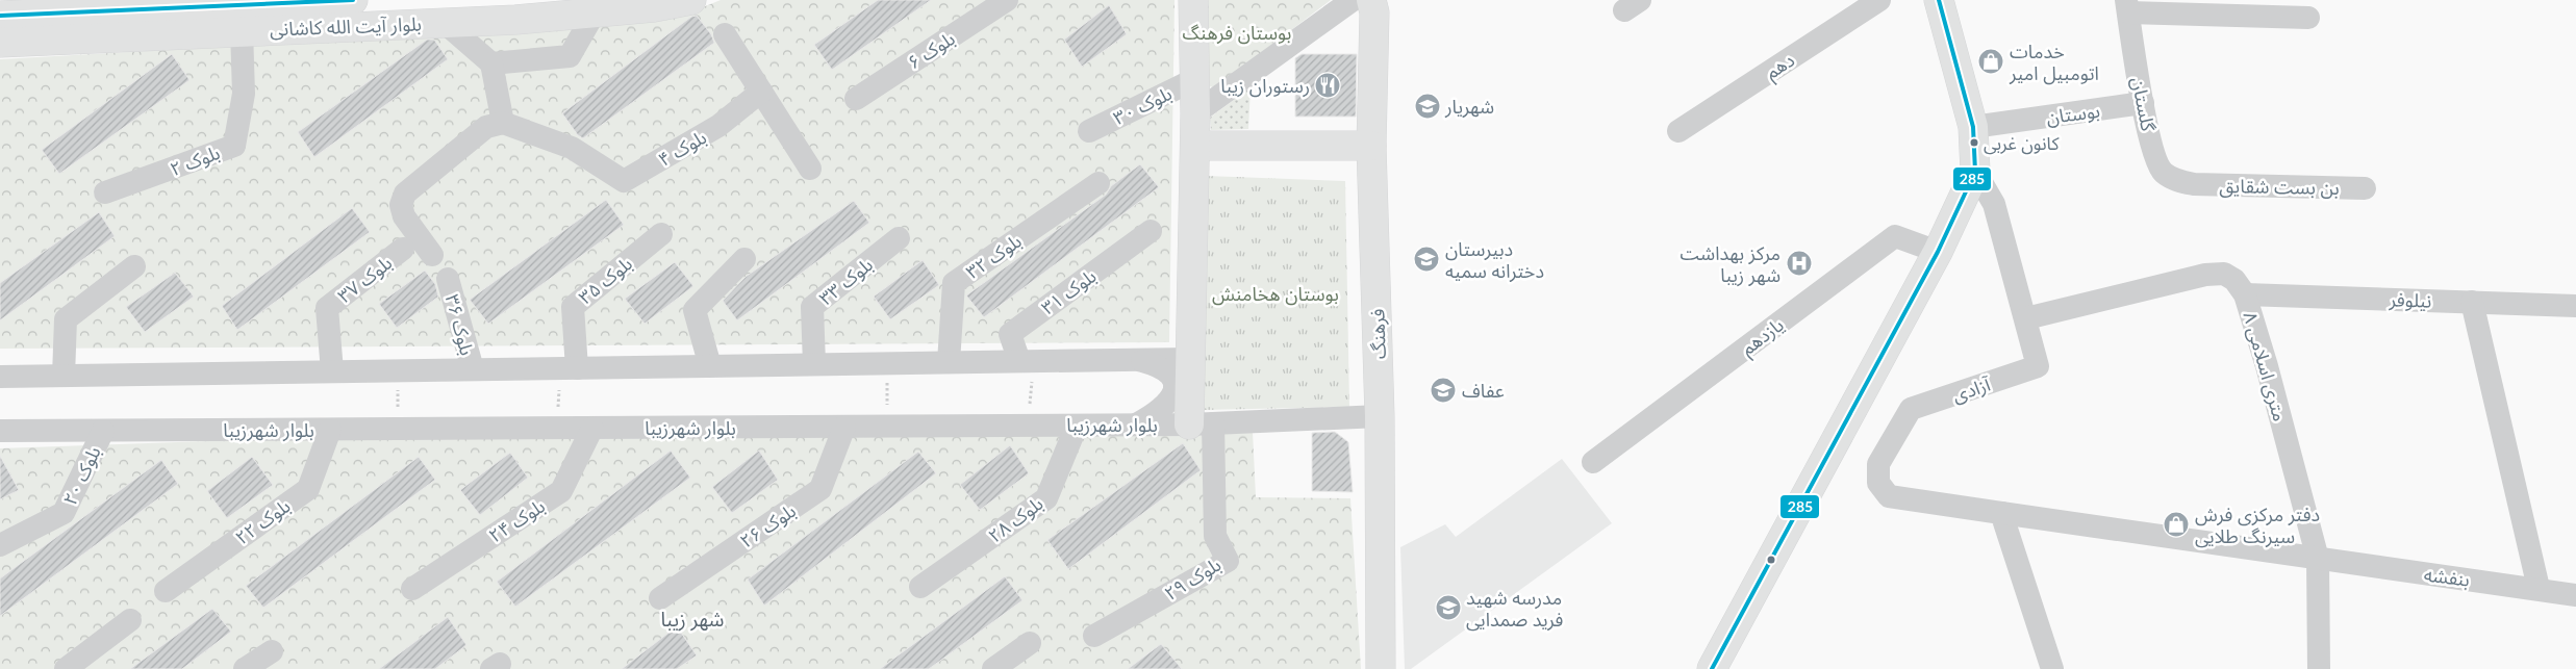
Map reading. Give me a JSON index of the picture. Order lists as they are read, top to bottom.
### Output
{
  "streets": {
    "street": [
      "بلوار آیت الله کاشانی",
      "بلوک ۶",
      "دهم",
      "گلستان",
      "بلوک ۳۰",
      "بوستان",
      "بلوک ۴",
      "بلوک ۲",
      "بن بست شقایق",
      "بلوک ۳۲",
      "بلوک ۳۷",
      "بلوک ۳۵",
      "بلوک ۳۳",
      "بلوک ۳۱",
      "نیلوفر",
      "بلوک ۳۶",
      "فرهنگ",
      "یازدهم",
      "۸ متری اسلامی",
      "آزادی",
      "بلوار شهرزیبا",
      "بلوک ۲۰",
      "بلوک ۲۸",
      "بلوک ۲۴",
      "بلوک ۲۲",
      "بلوک ۲۶",
      "بنفشه",
      "بلوک ۲۹"
    ]
  },
  "crossings": [
    ["بلوار آیت الله کاشانی", "بلوک ۲"],
    ["گلستان", "بوستان"],
    ["گلستان", "بن بست شقایق"],
    ["نیلوفر", "۸ متری اسلامی"],
    ["فرهنگ", "بلوار شهرزیبا"],
    ["۸ متری اسلامی", "آزادی"],
    ["۸ متری اسلامی", "بنفشه"],
    ["آزادی", "بنفشه"],
    ["بلوار شهرزیبا", "بلوک ۲۰"],
    ["بلوار شهرزیبا", "بلوک ۲۸"],
    ["بلوار شهرزیبا", "بلوک ۲۴"],
    ["بلوار شهرزیبا", "بلوک ۲۲"],
    ["بلوار شهرزیبا", "بلوک ۲۶"],
    ["بلوار شهرزیبا", "بلوک ۲۹"]
  ],
  "districts": ["شهر زیبا"],
  "parks": ["بوستان فرهنگ", "بوستان هخامنش"],
  "places": {
    "shop": ["خدمات اتومبیل امیر", "دفتر مرکزی فرش سیرنگ طلایی"],
    "restaurant": ["رستوران زیبا"],
    "school or university": [
      "شهریار",
      "دبیرستان دخترانه سمیه",
      "عفاف",
      "مدرسه شهید فرید صمدایی"
    ],
    "other": ["کانون غربی"],
    "hospital": ["مرکز بهداشت شهر زیبا"]
  },
  "lines": ["transit line 285"]
}
